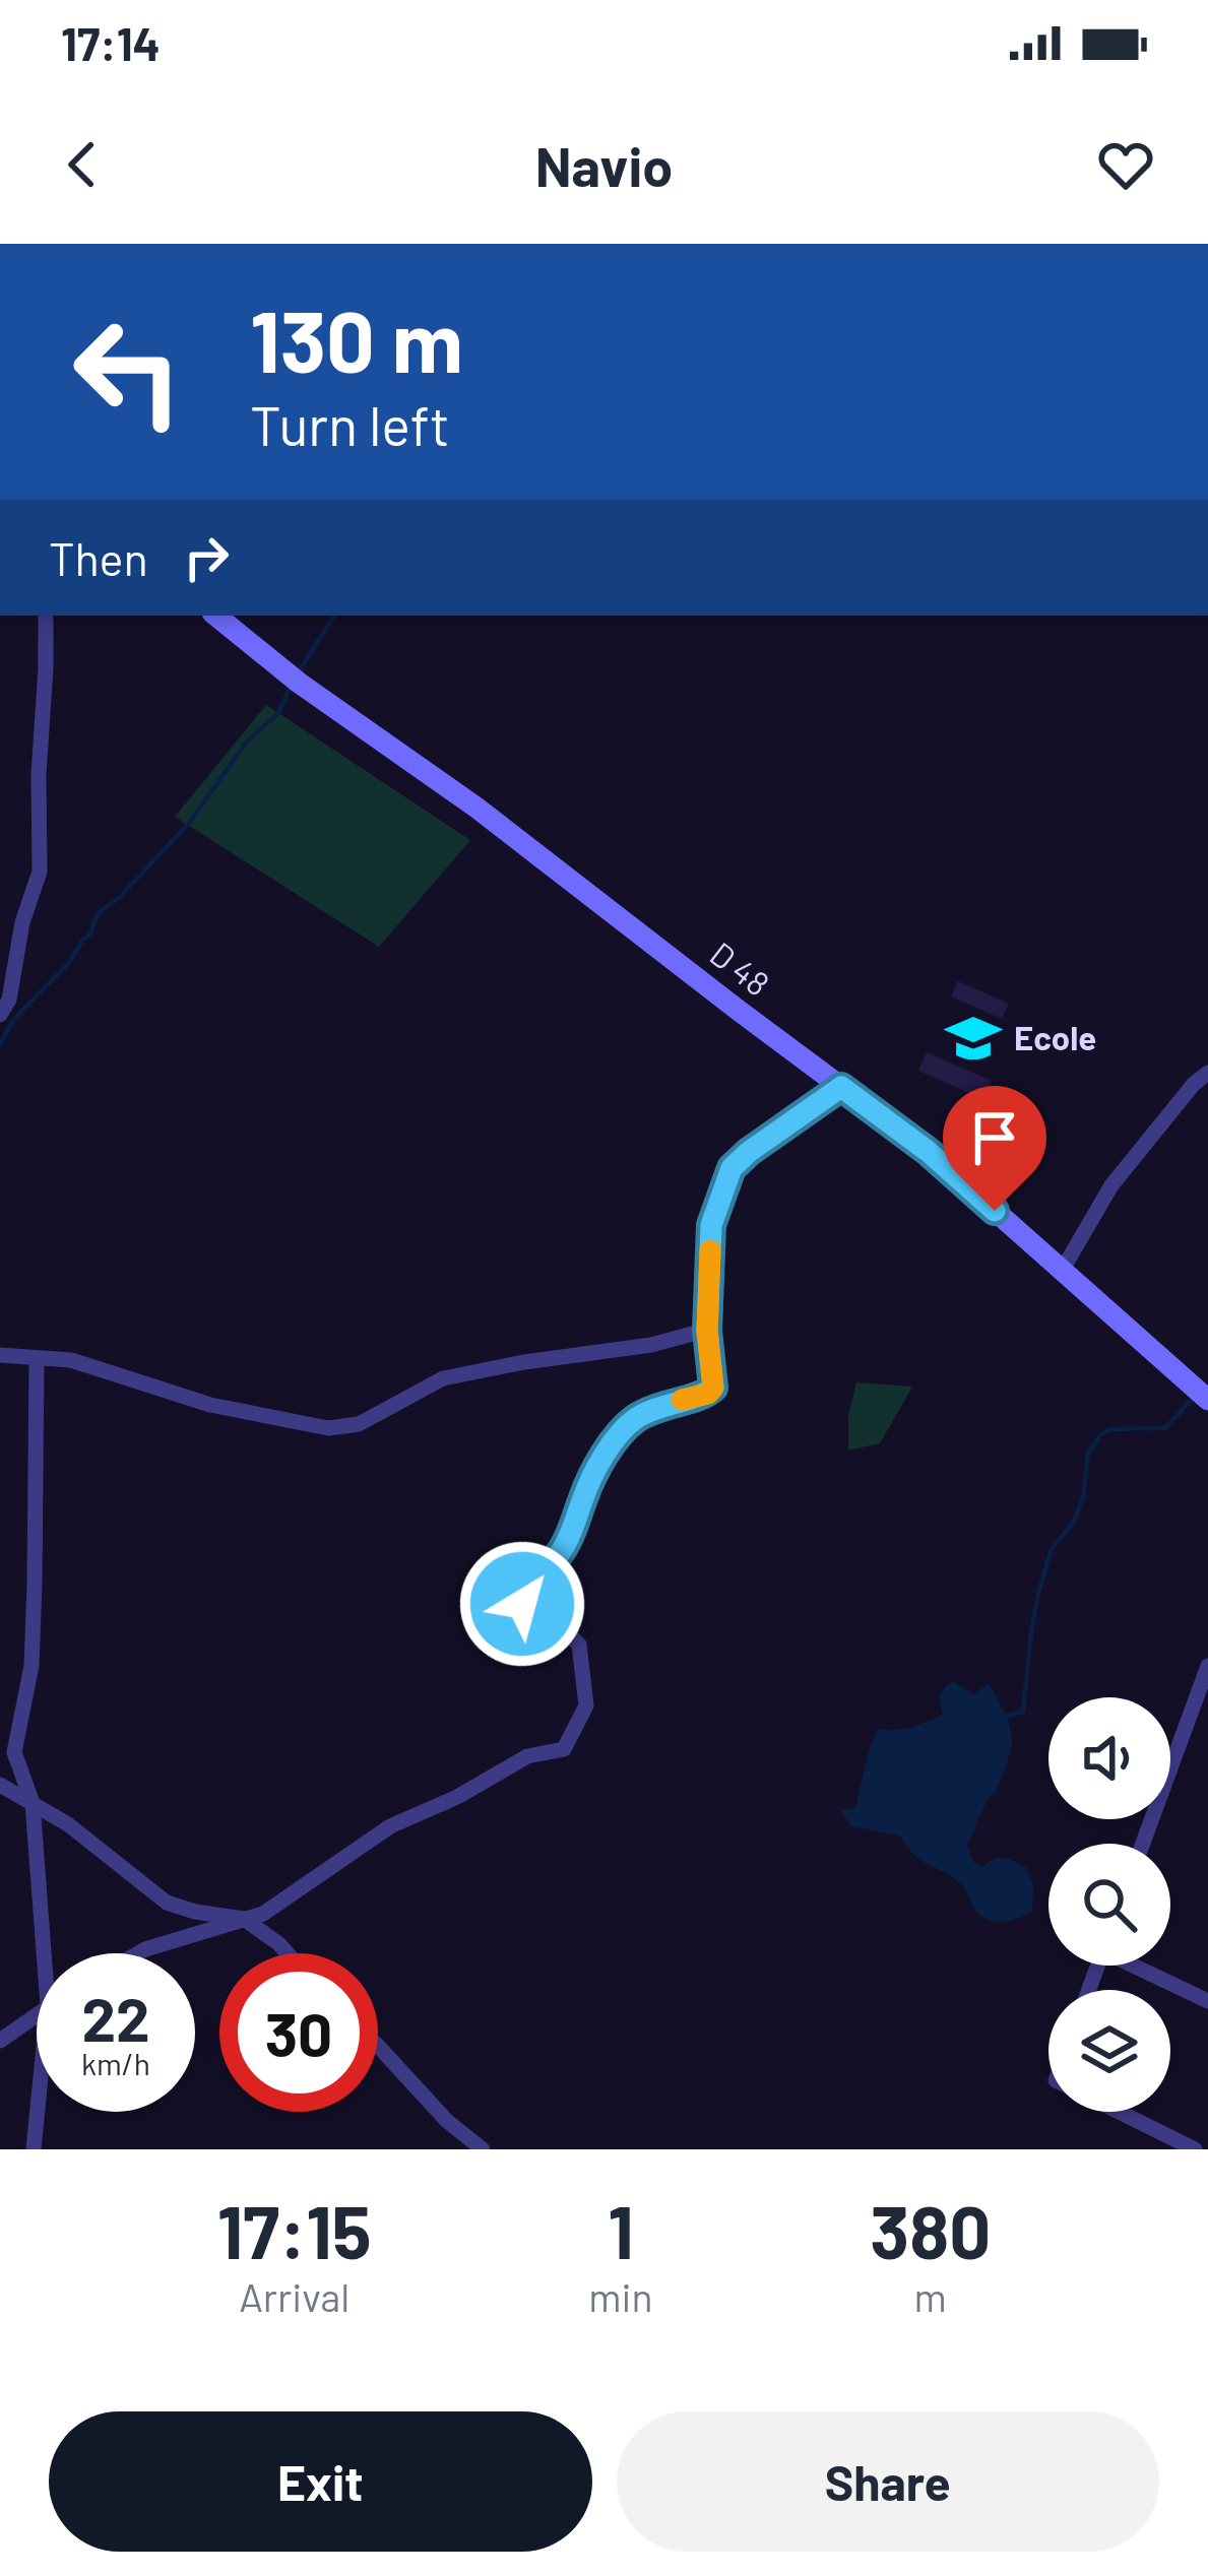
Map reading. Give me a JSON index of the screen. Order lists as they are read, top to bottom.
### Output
{
  "streets": {
    "street": ["D 48"]
  },
  "places": {
    "school or university": ["Ecole"]
  },
  "page": {
    "status": "17:14",
    "header": "Navio",
    "turn": ["130 m", "Turn left"],
    "then": "Then",
    "speed": "22 km/h",
    "limit": "30",
    "eta": [
      "17:15",
      "Arrival",
      "1",
      "min",
      "380",
      "m"
    ],
    "buttons": ["Exit", "Share"]
  }
}
